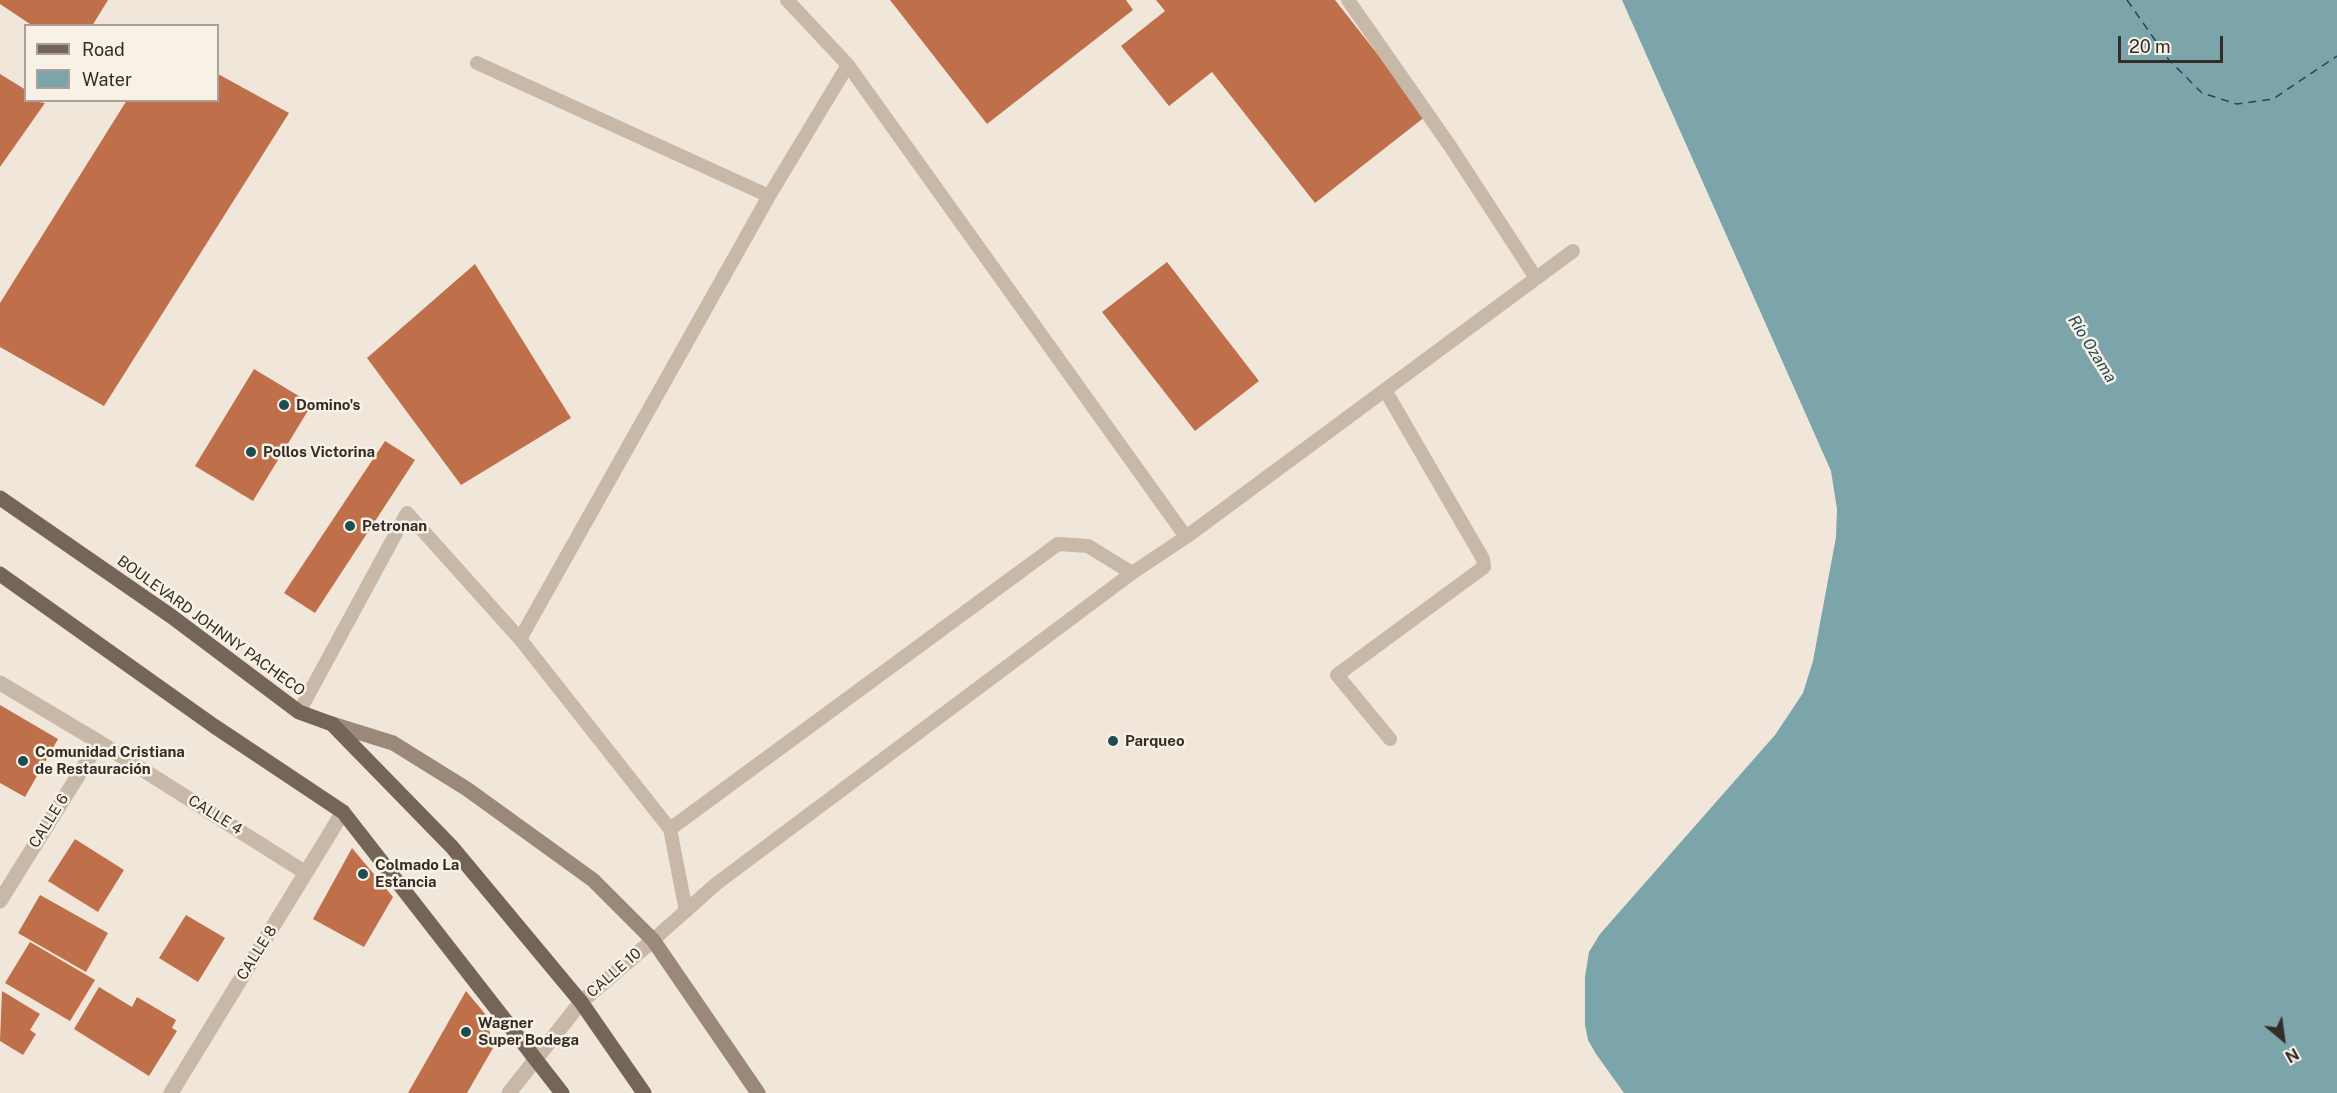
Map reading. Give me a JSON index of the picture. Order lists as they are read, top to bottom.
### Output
{
  "streets": {
    "main road": ["BOULEVARD JOHNNY PACHECO"],
    "street": [
      "CALLE 4",
      "CALLE 6",
      "CALLE 8",
      "CALLE 10"
    ]
  },
  "crossings": [
    ["BOULEVARD JOHNNY PACHECO", "CALLE 10"],
    ["CALLE 4", "CALLE 6"],
    ["CALLE 4", "CALLE 8"]
  ],
  "water": ["Río Ozama"],
  "places": [
    "Domino's",
    "Pollos Victorina",
    "Petronan",
    "Parqueo",
    "Comunidad Cristiana de Restauración",
    "Colmado La Estancia",
    "Wagner Super Bodega"
  ],
  "legend": ["Road", "Water"],
  "scale_bar": "20 m",
  "north": "bottom right"
}
